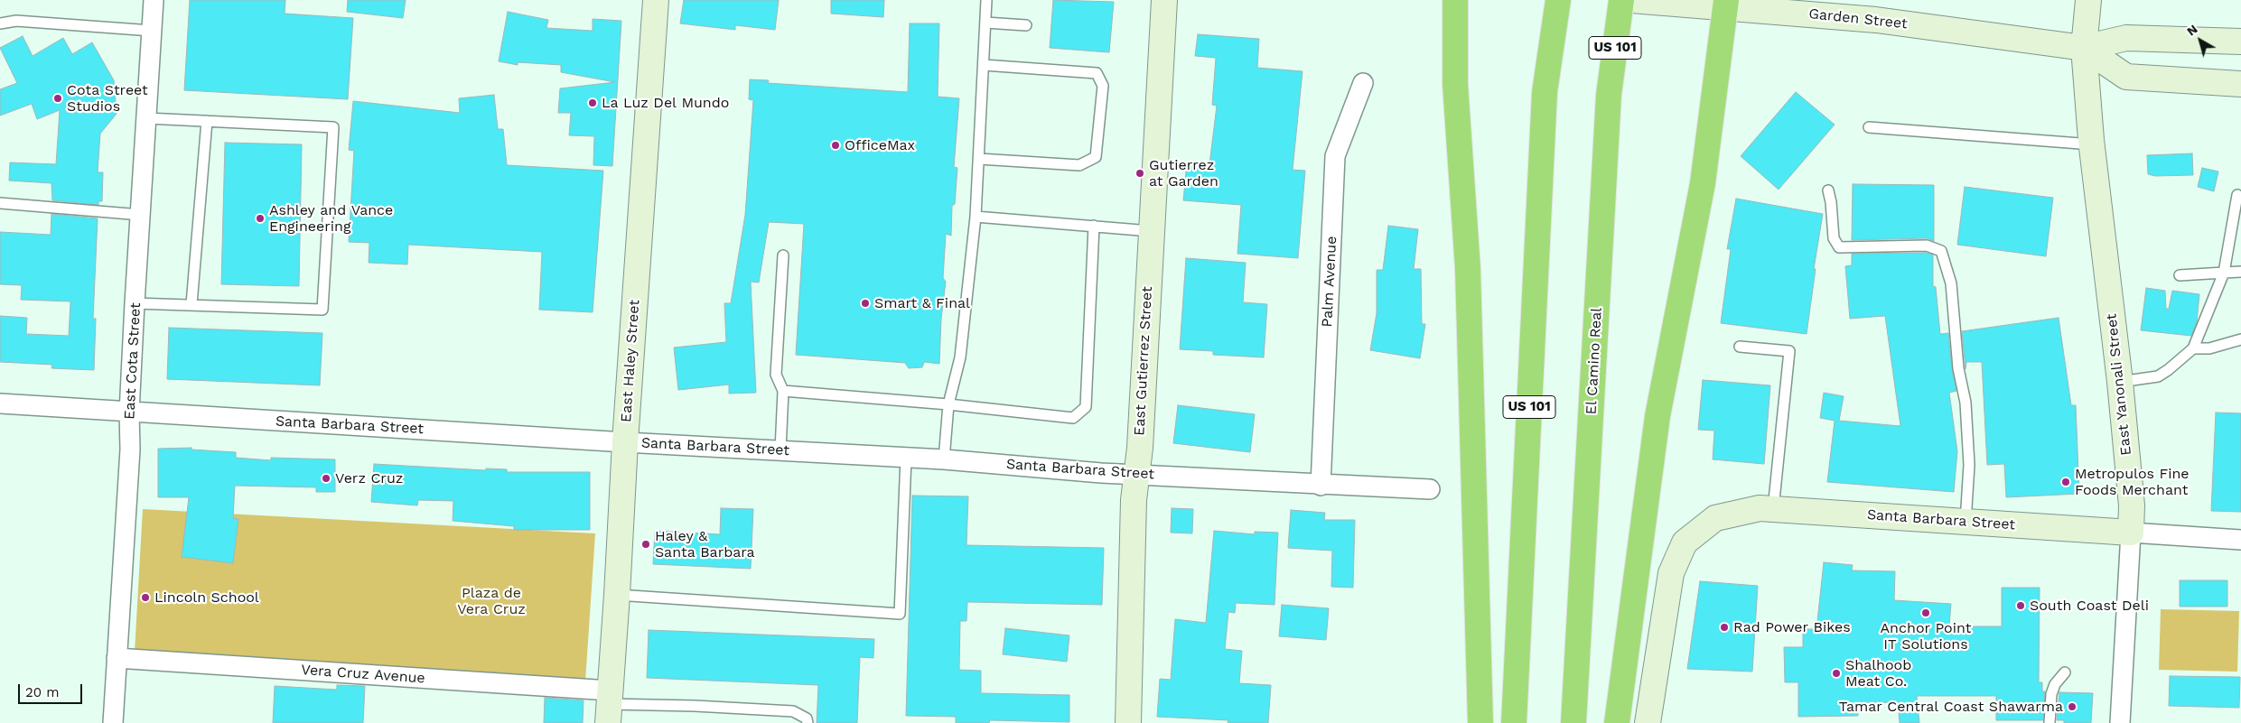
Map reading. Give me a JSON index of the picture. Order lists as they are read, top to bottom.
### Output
{
  "streets": {
    "highway": ["US 101", "El Camino Real"],
    "main road": [
      "Garden Street",
      "East Haley Street",
      "East Gutierrez Street",
      "East Yanonali Street",
      "Santa Barbara Street"
    ],
    "street": ["Palm Avenue", "East Cota Street", "Vera Cruz Avenue"]
  },
  "crossings": [
    ["Garden Street", "East Yanonali Street"],
    ["Palm Avenue", "Santa Barbara Street"],
    ["East Cota Street", "Santa Barbara Street"],
    ["East Cota Street", "Vera Cruz Avenue"],
    ["East Haley Street", "Santa Barbara Street"],
    ["East Haley Street", "Vera Cruz Avenue"],
    ["East Gutierrez Street", "Santa Barbara Street"],
    ["East Yanonali Street", "Santa Barbara Street"]
  ],
  "parks": ["Plaza de Vera Cruz"],
  "places": [
    "Cota Street Studios",
    "La Luz Del Mundo",
    "OfficeMax",
    "Gutierrez at Garden",
    "Ashley and Vance Engineering",
    "Smart & Final",
    "Verz Cruz",
    "Metropulos Fine Foods Merchant",
    "Haley & Santa Barbara",
    "Lincoln School",
    "South Coast Deli",
    "Anchor Point IT Solutions",
    "Rad Power Bikes",
    "Shalhoob Meat Co.",
    "Tamar Central Coast Shawarma"
  ],
  "scale_bar": "20 m",
  "north": "top left"
}
